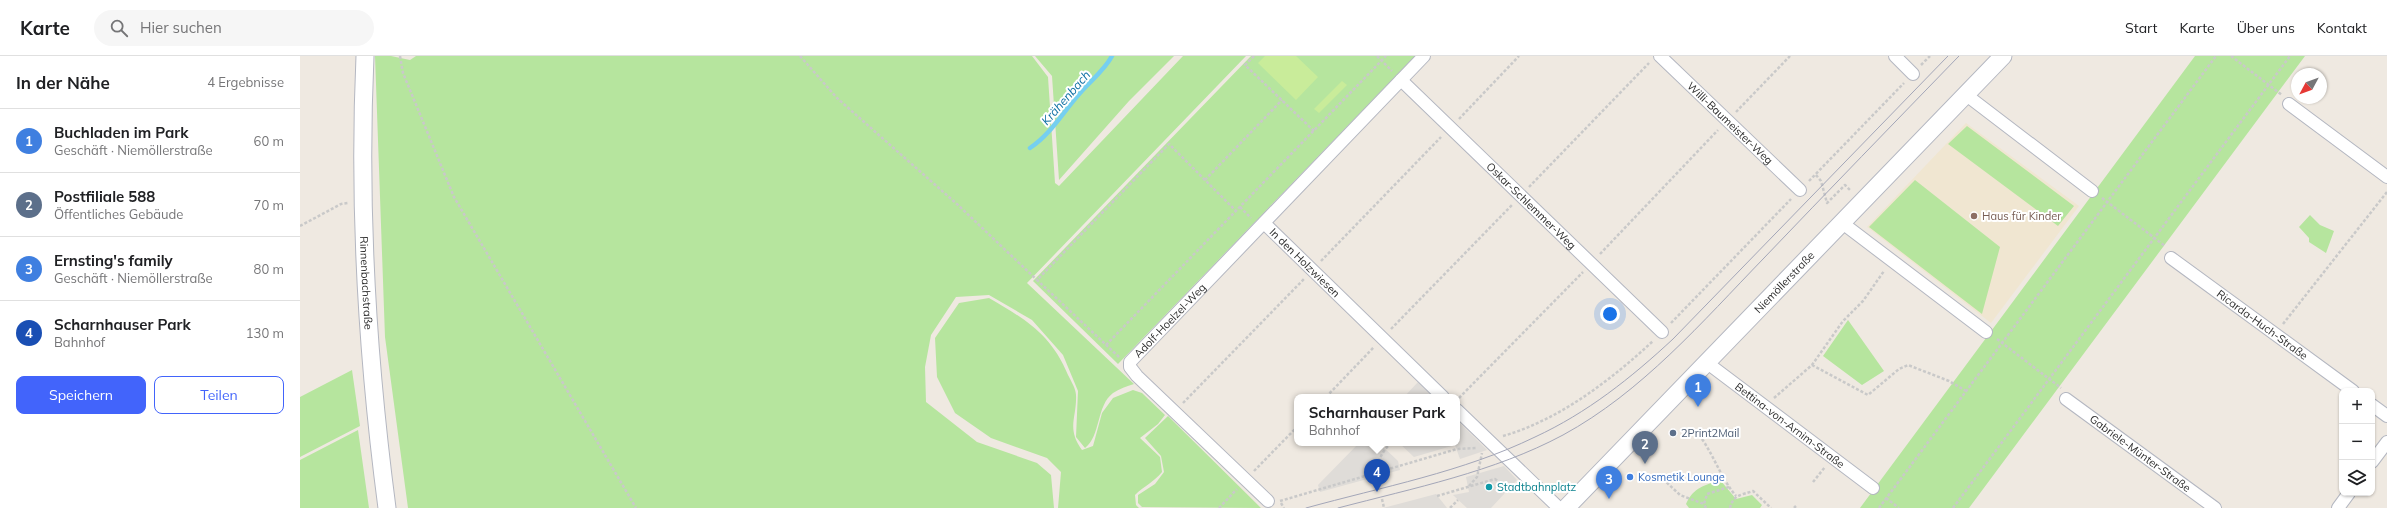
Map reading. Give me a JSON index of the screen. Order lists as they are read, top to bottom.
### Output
{
  "streets": {
    "main road": ["Niemöllerstraße", "Rinnenbachstraße"],
    "street": [
      "Willi-Baumeister-Weg",
      "Oskar-Schlemmer-Weg",
      "In den Holzwiesen",
      "Adolf-Hoelzel-Weg",
      "Ricarda-Huch-Straße",
      "Bettina-von-Arnim-Straße",
      "Gabriele-Münter-Straße"
    ]
  },
  "crossings": [
    ["Oskar-Schlemmer-Weg", "In den Holzwiesen"],
    ["In den Holzwiesen", "Adolf-Hoelzel-Weg"],
    ["Niemöllerstraße", "Bettina-von-Arnim-Straße"]
  ],
  "water": ["Krähenbach"],
  "places": [
    "Haus für Kinder",
    "2Print2Mail",
    "Kosmetik Lounge",
    "Stadtbahnplatz"
  ],
  "north": "bottom left",
  "page": {
    "header": "Karte",
    "search": "Hier suchen",
    "nav": [
      "Start",
      "Karte",
      "Über uns",
      "Kontakt"
    ],
    "heading": ["In der Nähe", "4 Ergebnisse"],
    "list": [
      {
        "mark": "1",
        "name": "Buchladen im Park",
        "note": "Geschäft · Niemöllerstraße",
        "value": "60 m"
      },
      {
        "mark": "2",
        "name": "Postfiliale 588",
        "note": "Öffentliches Gebäude",
        "value": "70 m"
      },
      {
        "mark": "3",
        "name": "Ernsting's family",
        "note": "Geschäft · Niemöllerstraße",
        "value": "80 m"
      },
      {
        "mark": "4",
        "name": "Scharnhauser Park",
        "note": "Bahnhof",
        "value": "130 m"
      }
    ],
    "buttons": ["Speichern", "Teilen"],
    "pins": [
      "1",
      "2",
      "4",
      "3"
    ],
    "map_buttons": ["+", "−"],
    "popup": ["Scharnhauser Park", "Bahnhof"]
  }
}
